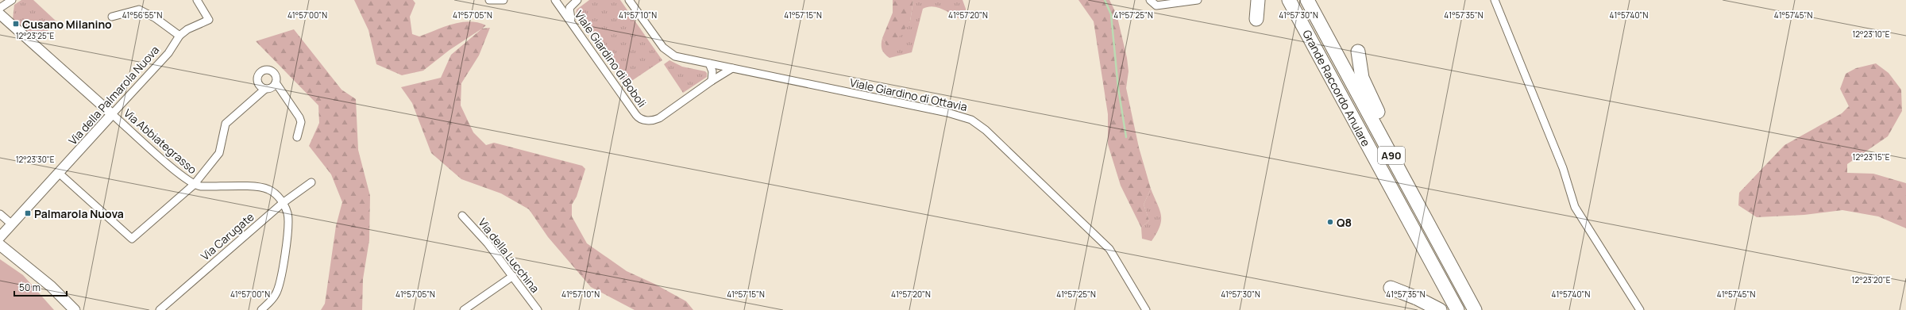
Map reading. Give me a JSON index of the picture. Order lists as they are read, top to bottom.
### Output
{
  "streets": {
    "highway": ["Grande Raccordo Anulare", "A90"],
    "street": [
      "Viale Giardino di Boboli",
      "Viale Giardino di Ottavia",
      "Via della Palmarola Nuova",
      "Via Abbiategrasso",
      "Via Carugate",
      "Via della Lucchina"
    ]
  },
  "crossings": [
    ["Viale Giardino di Boboli", "Viale Giardino di Ottavia"],
    ["Via della Palmarola Nuova", "Via Abbiategrasso"],
    ["Via Abbiategrasso", "Via Carugate"]
  ],
  "places": {
    "transit": ["Cusano Milanino", "Palmarola Nuova"],
    "other": ["Q8"]
  },
  "scale_bar": "50 m",
  "coordinates": [
    "41°56'55\"N",
    "41°57'00\"N",
    "41°57'05\"N",
    "41°57'10\"N",
    "41°57'15\"N",
    "41°57'20\"N",
    "41°57'30\"N",
    "41°57'35\"N",
    "41°57'40\"N",
    "41°57'45\"N",
    "41°57'25\"N",
    "12°23'10\"E",
    "12°23'25\"E",
    "12°23'15\"E",
    "12°23'30\"E",
    "12°23'20\"E"
  ]
}
